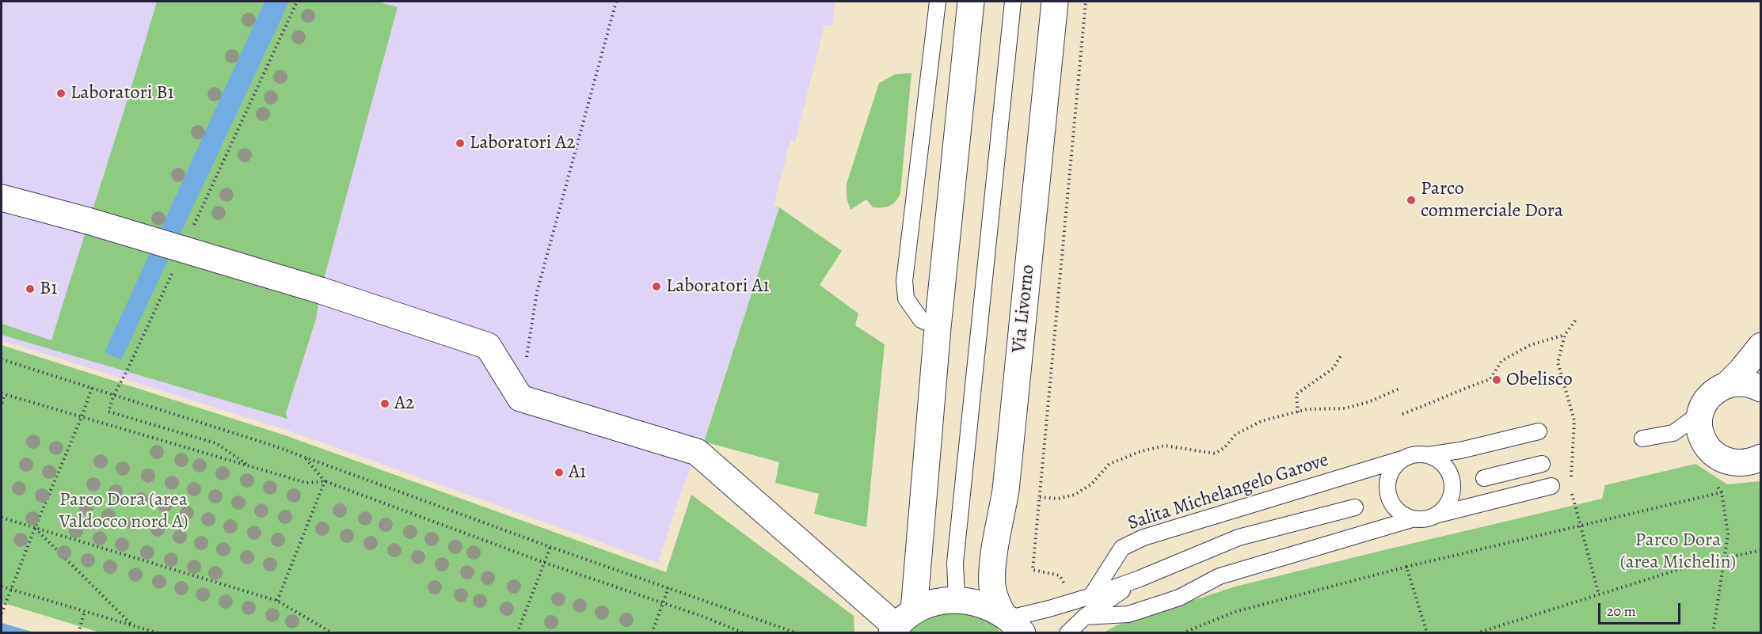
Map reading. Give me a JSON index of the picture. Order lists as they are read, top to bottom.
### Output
{
  "streets": {
    "main road": ["Via Livorno"],
    "lane": ["Salita Michelangelo Garove"]
  },
  "parks": ["Parco Dora (area Valdocco nord A)", "Parco Dora (area Michelin)"],
  "places": [
    "Laboratori B1",
    "Laboratori A2",
    "Parco commerciale Dora",
    "Laboratori A1",
    "B1",
    "Obelisco",
    "A2",
    "A1"
  ],
  "scale_bar": "20 m"
}
